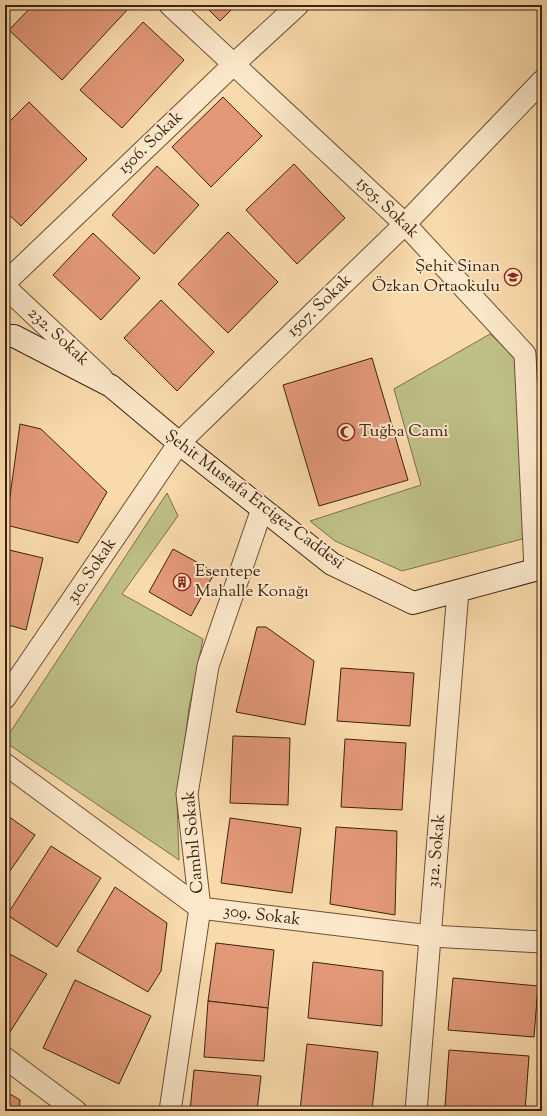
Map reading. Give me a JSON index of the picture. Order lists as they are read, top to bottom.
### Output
{
  "streets": {
    "main road": ["Şehit Mustafa Ercigez Caddesi"],
    "street": [
      "1506. Sokak",
      "1505. Sokak",
      "1507. Sokak",
      "232. Sokak",
      "310. Sokak",
      "Cambıl Sokak",
      "312. Sokak",
      "309. Sokak"
    ]
  },
  "crossings": [
    ["1506. Sokak", "1505. Sokak"],
    ["1505. Sokak", "1507. Sokak"],
    ["1505. Sokak", "Şehit Mustafa Ercigez Caddesi"],
    ["1507. Sokak", "Şehit Mustafa Ercigez Caddesi"],
    ["1507. Sokak", "310. Sokak"],
    ["232. Sokak", "Şehit Mustafa Ercigez Caddesi"],
    ["Şehit Mustafa Ercigez Caddesi", "310. Sokak"],
    ["Şehit Mustafa Ercigez Caddesi", "Cambıl Sokak"],
    ["Şehit Mustafa Ercigez Caddesi", "312. Sokak"],
    ["Cambıl Sokak", "309. Sokak"],
    ["312. Sokak", "309. Sokak"]
  ],
  "places": {
    "school or university": ["Şehit Sinan Özkan Ortaokulu"],
    "mosque": ["Tuğba Cami"],
    "building": ["Esentepe Mahalle Konağı"]
  }
}
